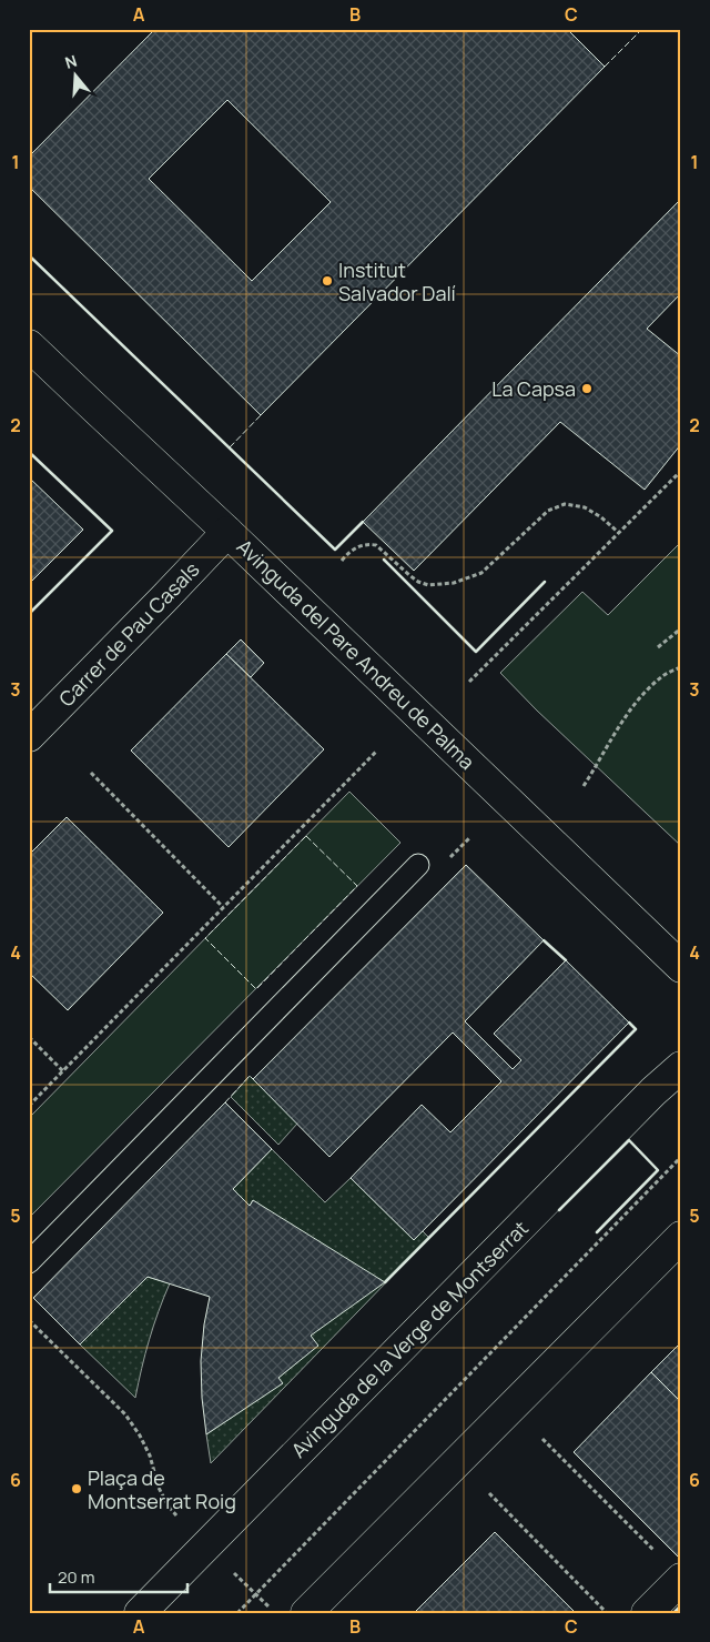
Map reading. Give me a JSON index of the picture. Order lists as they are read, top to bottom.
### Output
{
  "streets": {
    "street": ["Carrer de Pau Casals", "Avinguda del Pare Andreu de Palma", "Avinguda de la Verge de Montserrat"]
  },
  "crossings": [
    ["Carrer de Pau Casals", "Avinguda del Pare Andreu de Palma"]
  ],
  "places": ["Institut Salvador Dalí", "La Capsa", "Plaça de Montserrat Roig"],
  "scale_bar": "20 m",
  "north": "top",
  "grid": {
    "columns": ["A", "B", "C"],
    "rows": [
      "1",
      "2",
      "3",
      "4",
      "5",
      "6"
    ]
  }
}
